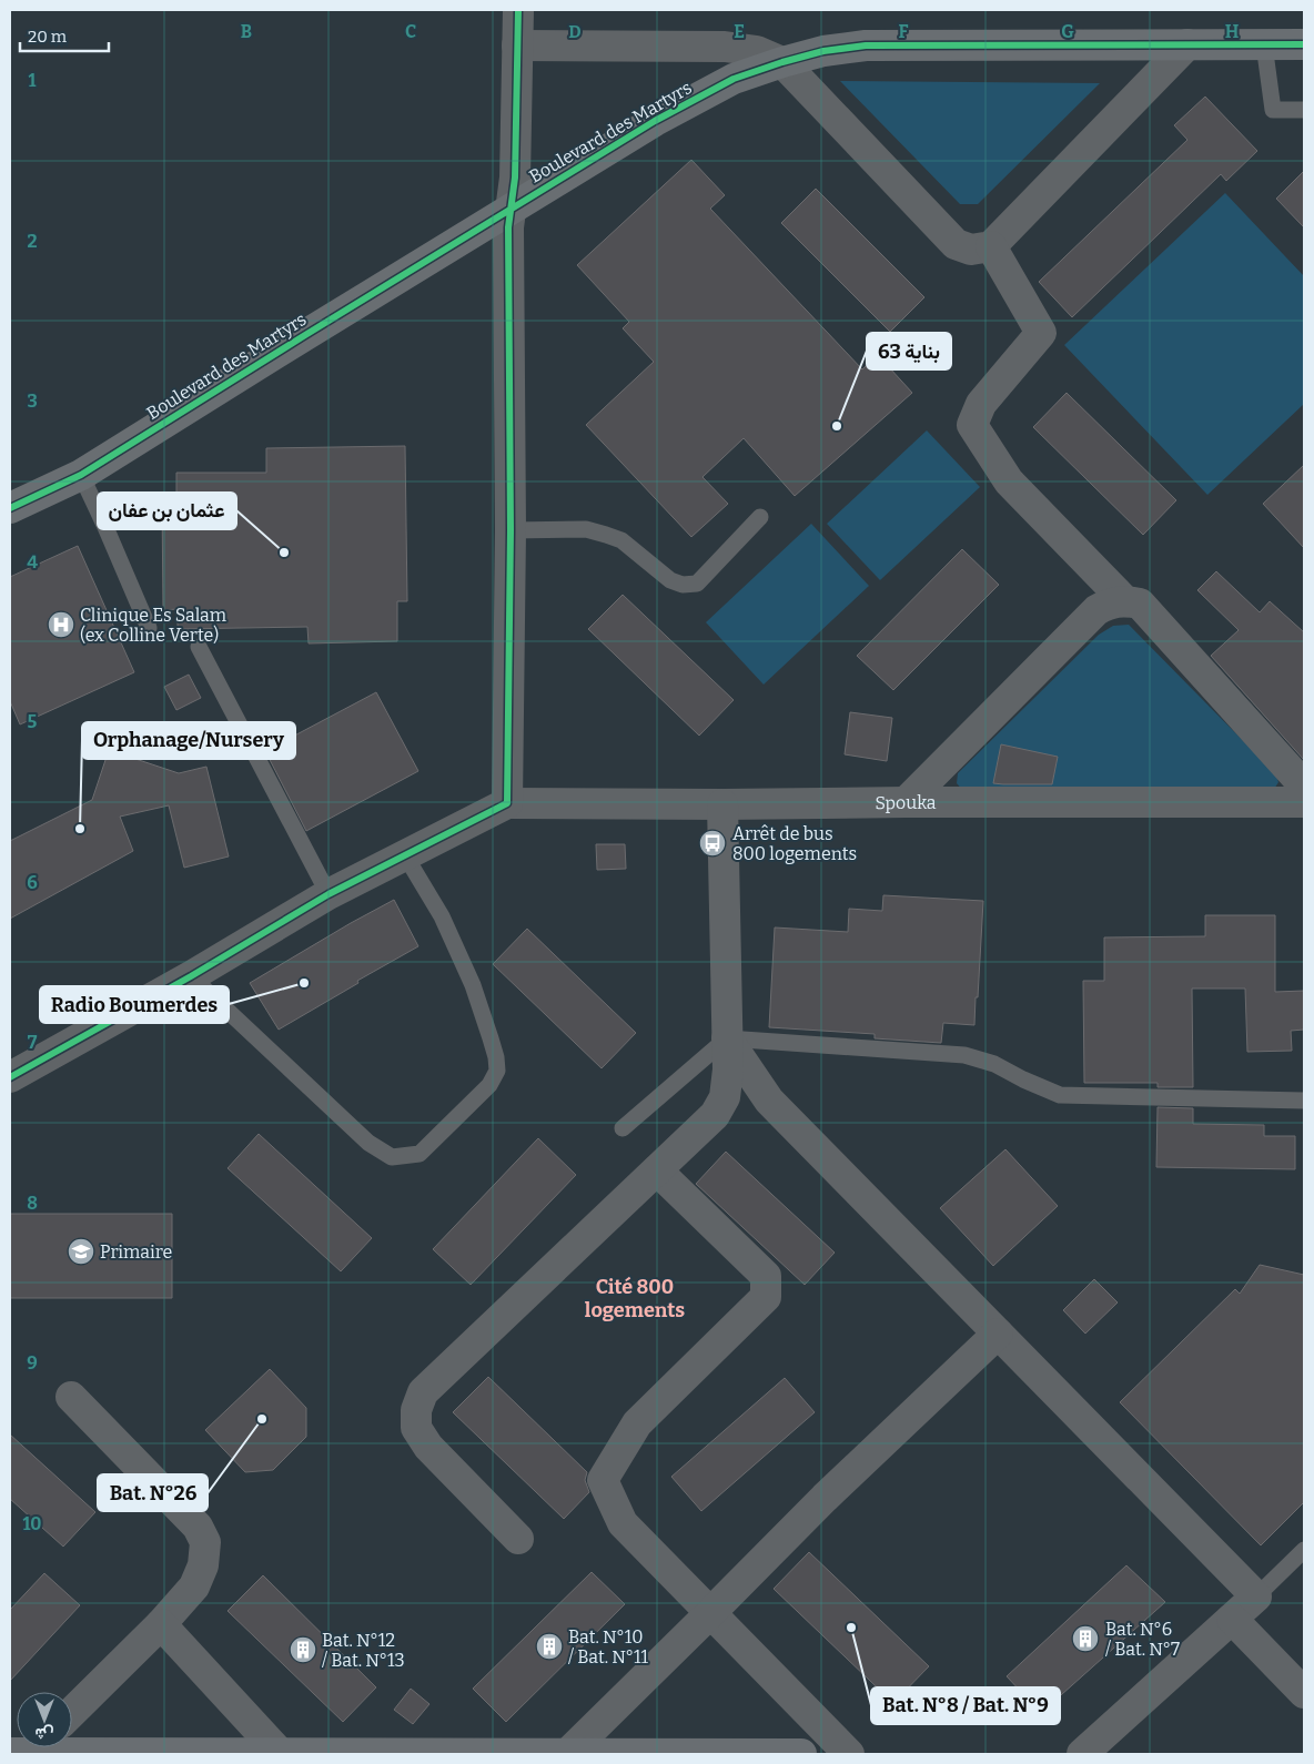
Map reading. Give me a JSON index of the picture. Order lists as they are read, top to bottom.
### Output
{
  "streets": {
    "street": ["Boulevard des Martyrs", "Spouka"]
  },
  "districts": ["Cité 800 logements"],
  "places": {
    "other": [
      "بناية 63",
      "عثمان بن عفان",
      "Orphanage/Nursery",
      "Radio Boumerdes",
      "Bat. N°26",
      "Bat. N°8 / Bat. N°9"
    ],
    "hospital": ["Clinique Es Salam (ex Colline Verte)"],
    "bus stop": ["Arrêt de bus 800 logements"],
    "school or university": ["Primaire"],
    "building": ["Bat. N°6 / Bat. N°7", "Bat. N°10 / Bat. N°11", "Bat. N°12 / Bat. N°13"]
  },
  "scale_bar": "20 m",
  "north": "bottom",
  "grid": {
    "columns": [
      "B",
      "C",
      "D",
      "E",
      "F",
      "G",
      "H"
    ],
    "rows": [
      "1",
      "2",
      "3",
      "4",
      "5",
      "6",
      "7",
      "8",
      "9",
      "10"
    ]
  }
}
